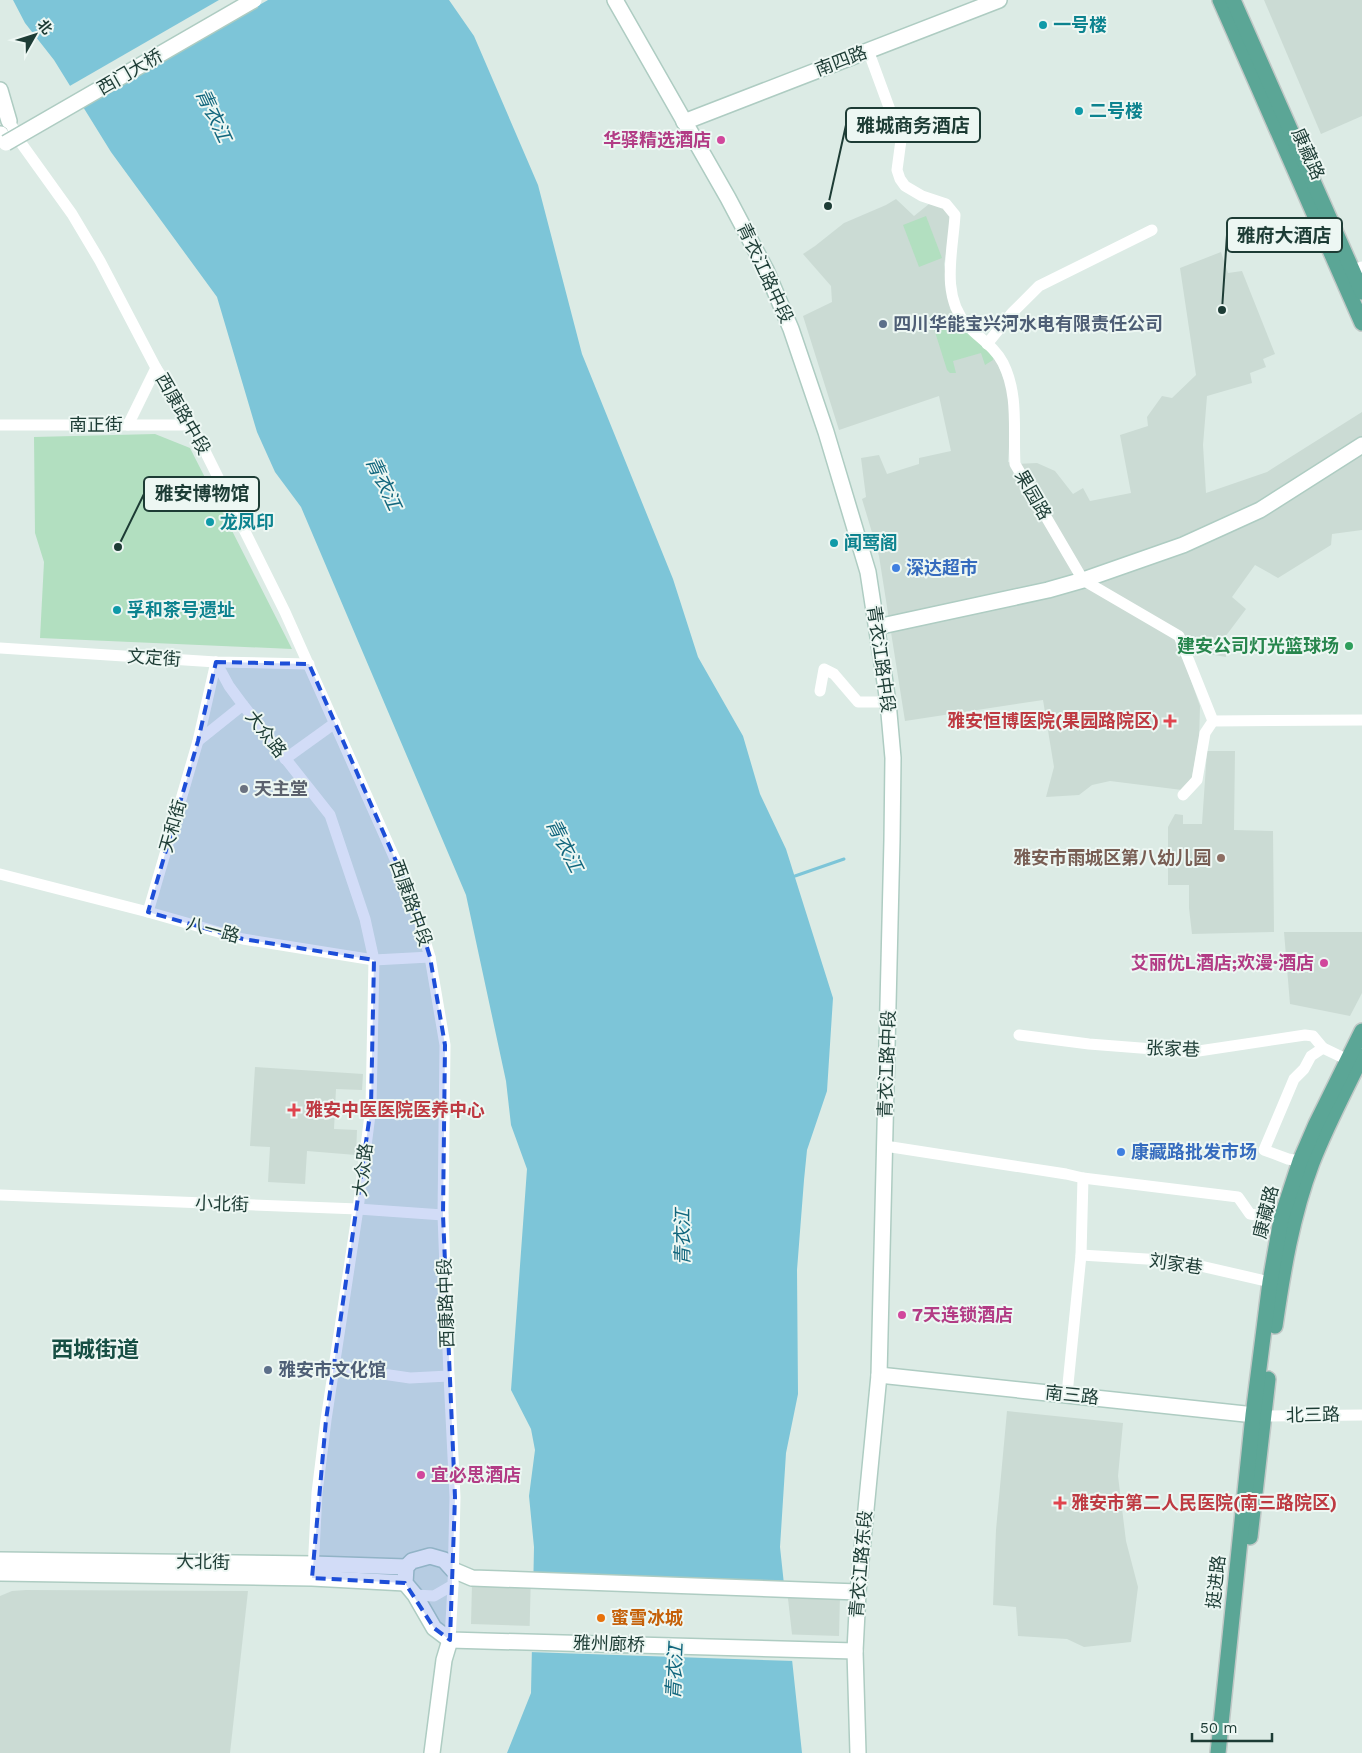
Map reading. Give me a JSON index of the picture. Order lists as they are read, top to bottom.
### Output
{
  "streets": {
    "main road": [
      "南四路",
      "西门大桥",
      "康藏路",
      "青衣江路中段",
      "西康路中段",
      "南三路",
      "大北街",
      "青衣江路东段",
      "挺进路",
      "雅州廊桥"
    ],
    "street": [
      "南正街",
      "果园路",
      "文定街",
      "大众路",
      "天和街",
      "八一路",
      "张家巷",
      "小北街",
      "刘家巷",
      "北三路"
    ]
  },
  "crossings": [
    ["南四路", "青衣江路中段"],
    ["南四路", "果园路"],
    ["西门大桥", "西康路中段"],
    ["康藏路", "张家巷"],
    ["康藏路", "刘家巷"],
    ["康藏路", "南三路"],
    ["康藏路", "北三路"],
    ["康藏路", "挺进路"],
    ["青衣江路中段", "南三路"],
    ["青衣江路中段", "青衣江路东段"],
    ["西康路中段", "南正街"],
    ["西康路中段", "文定街"],
    ["西康路中段", "八一路"],
    ["西康路中段", "小北街"],
    ["西康路中段", "大北街"],
    ["西康路中段", "雅州廊桥"],
    ["文定街", "大众路"],
    ["文定街", "天和街"],
    ["大众路", "天和街"],
    ["大众路", "八一路"],
    ["大众路", "小北街"],
    ["大众路", "大北街"],
    ["天和街", "八一路"],
    ["南三路", "北三路"],
    ["南三路", "青衣江路东段"],
    ["南三路", "挺进路"],
    ["北三路", "挺进路"],
    ["青衣江路东段", "雅州廊桥"]
  ],
  "districts": ["西城街道"],
  "water": ["青衣江"],
  "places": {
    "other": [
      "一号楼",
      "二号楼",
      "华驿精选酒店",
      "雅城商务酒店",
      "雅府大酒店",
      "四川华能宝兴河水电有限责任公司",
      "龙凤印",
      "闻莺阁",
      "雅安博物馆",
      "深达超市",
      "孚和茶号遗址",
      "建安公司灯光篮球场",
      "天主堂",
      "雅安市雨城区第八幼儿园",
      "艾丽优L酒店;欢漫·酒店",
      "康藏路批发市场",
      "7天连锁酒店",
      "雅安市文化馆",
      "宜必思酒店",
      "蜜雪冰城"
    ],
    "health": ["雅安恒博医院(果园路院区)", "雅安中医医院医养中心", "雅安市第二人民医院(南三路院区)"]
  },
  "scale_bar": "50 m",
  "north": "top right"
}
